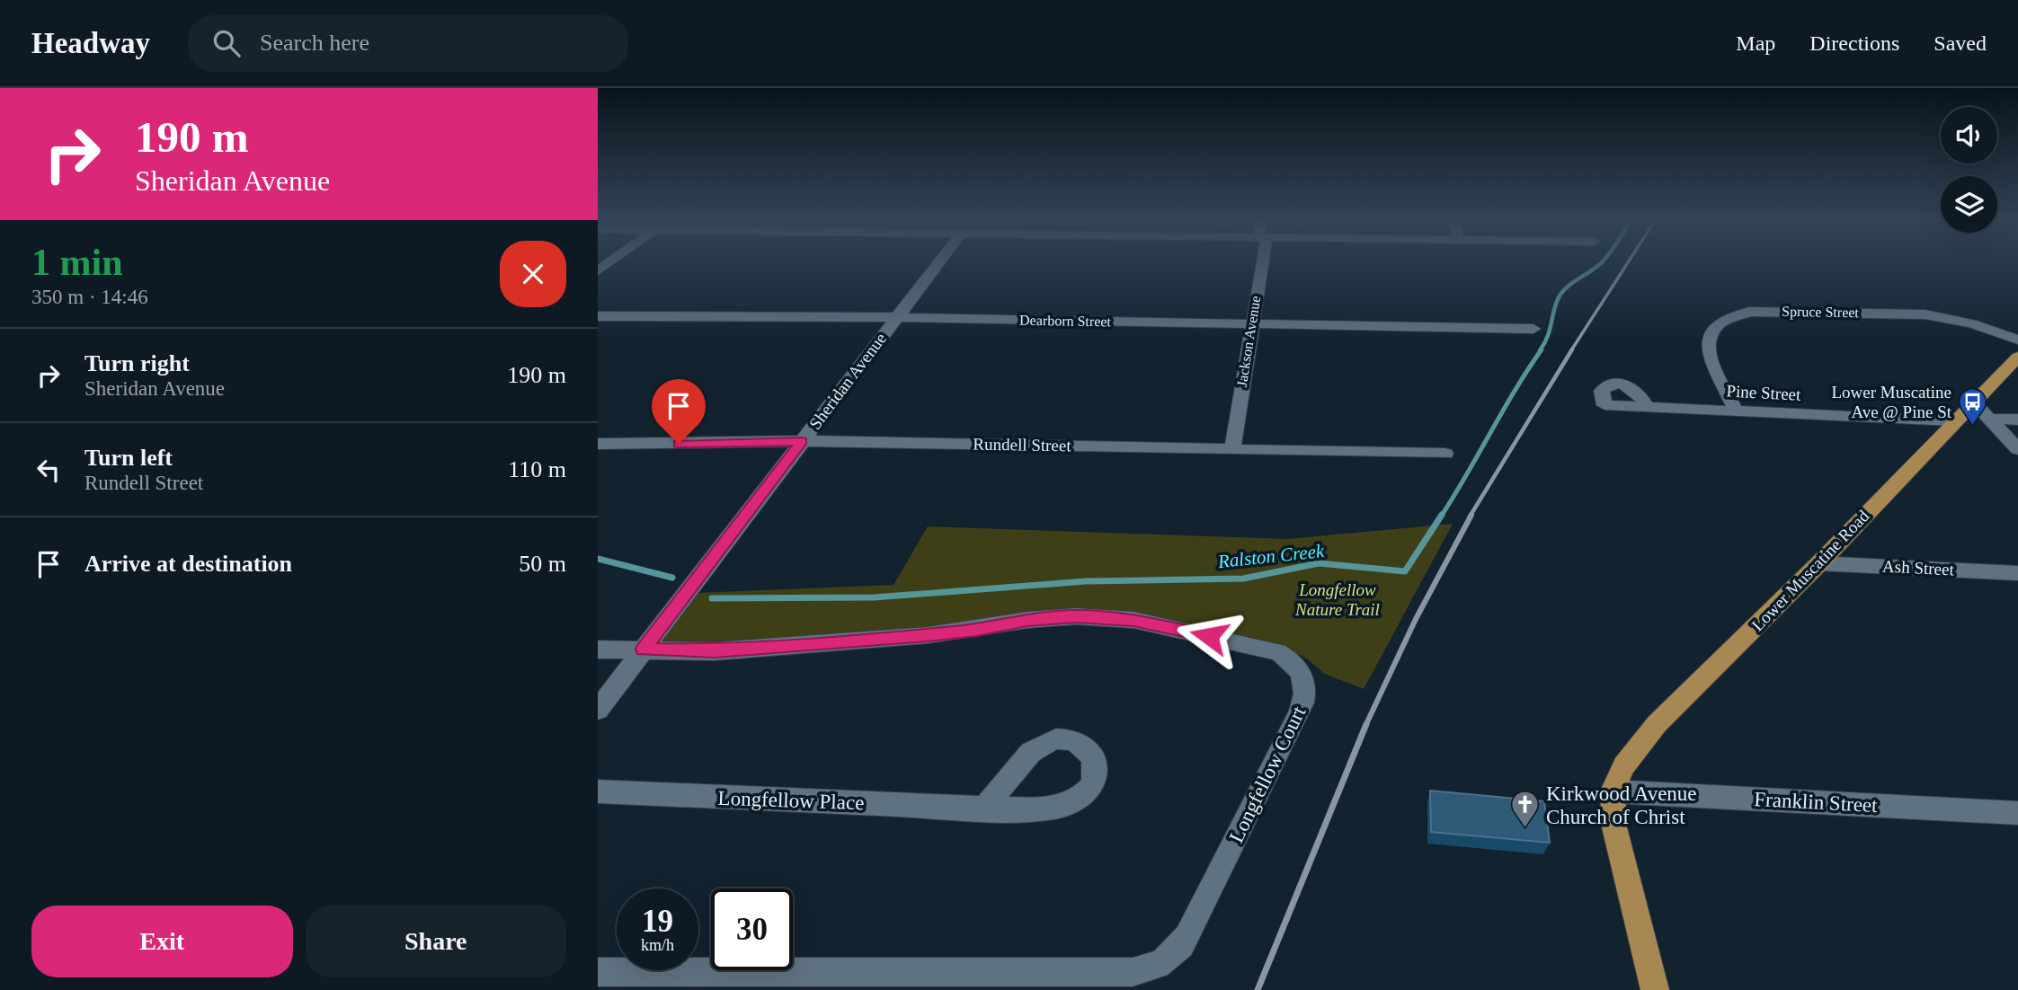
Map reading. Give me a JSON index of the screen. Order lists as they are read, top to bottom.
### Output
{
  "streets": {
    "main road": ["Lower Muscatine Road"],
    "street": [
      "Spruce Street",
      "Dearborn Street",
      "Jackson Avenue",
      "Sheridan Avenue",
      "Pine Street",
      "Rundell Street",
      "Ash Street",
      "Longfellow Court",
      "Longfellow Place",
      "Franklin Street"
    ]
  },
  "crossings": [
    ["Spruce Street", "Pine Street"],
    ["Dearborn Street", "Jackson Avenue"],
    ["Dearborn Street", "Sheridan Avenue"],
    ["Jackson Avenue", "Rundell Street"],
    ["Sheridan Avenue", "Rundell Street"],
    ["Sheridan Avenue", "Longfellow Court"],
    ["Pine Street", "Lower Muscatine Road"],
    ["Ash Street", "Lower Muscatine Road"],
    ["Lower Muscatine Road", "Franklin Street"]
  ],
  "water": ["Ralston Creek"],
  "parks": ["Longfellow Nature Trail"],
  "places": {
    "bus stop": ["Lower Muscatine Ave @ Pine St"],
    "church": ["Kirkwood Avenue Church of Christ"]
  },
  "page": {
    "header": "Headway",
    "search": "Search here",
    "nav": ["Map", "Directions", "Saved"],
    "turn": ["190 m", "Sheridan Avenue"],
    "heading": ["1 min", "350 m · 14:46"],
    "list": [
      {
        "name": "Turn right",
        "note": "Sheridan Avenue",
        "value": "190 m"
      },
      {
        "name": "Turn left",
        "note": "Rundell Street",
        "value": "110 m"
      },
      {
        "name": "Arrive at destination",
        "value": "50 m"
      }
    ],
    "speed": "19 km/h",
    "limit": "30",
    "buttons": ["Exit", "Share"]
  }
}
